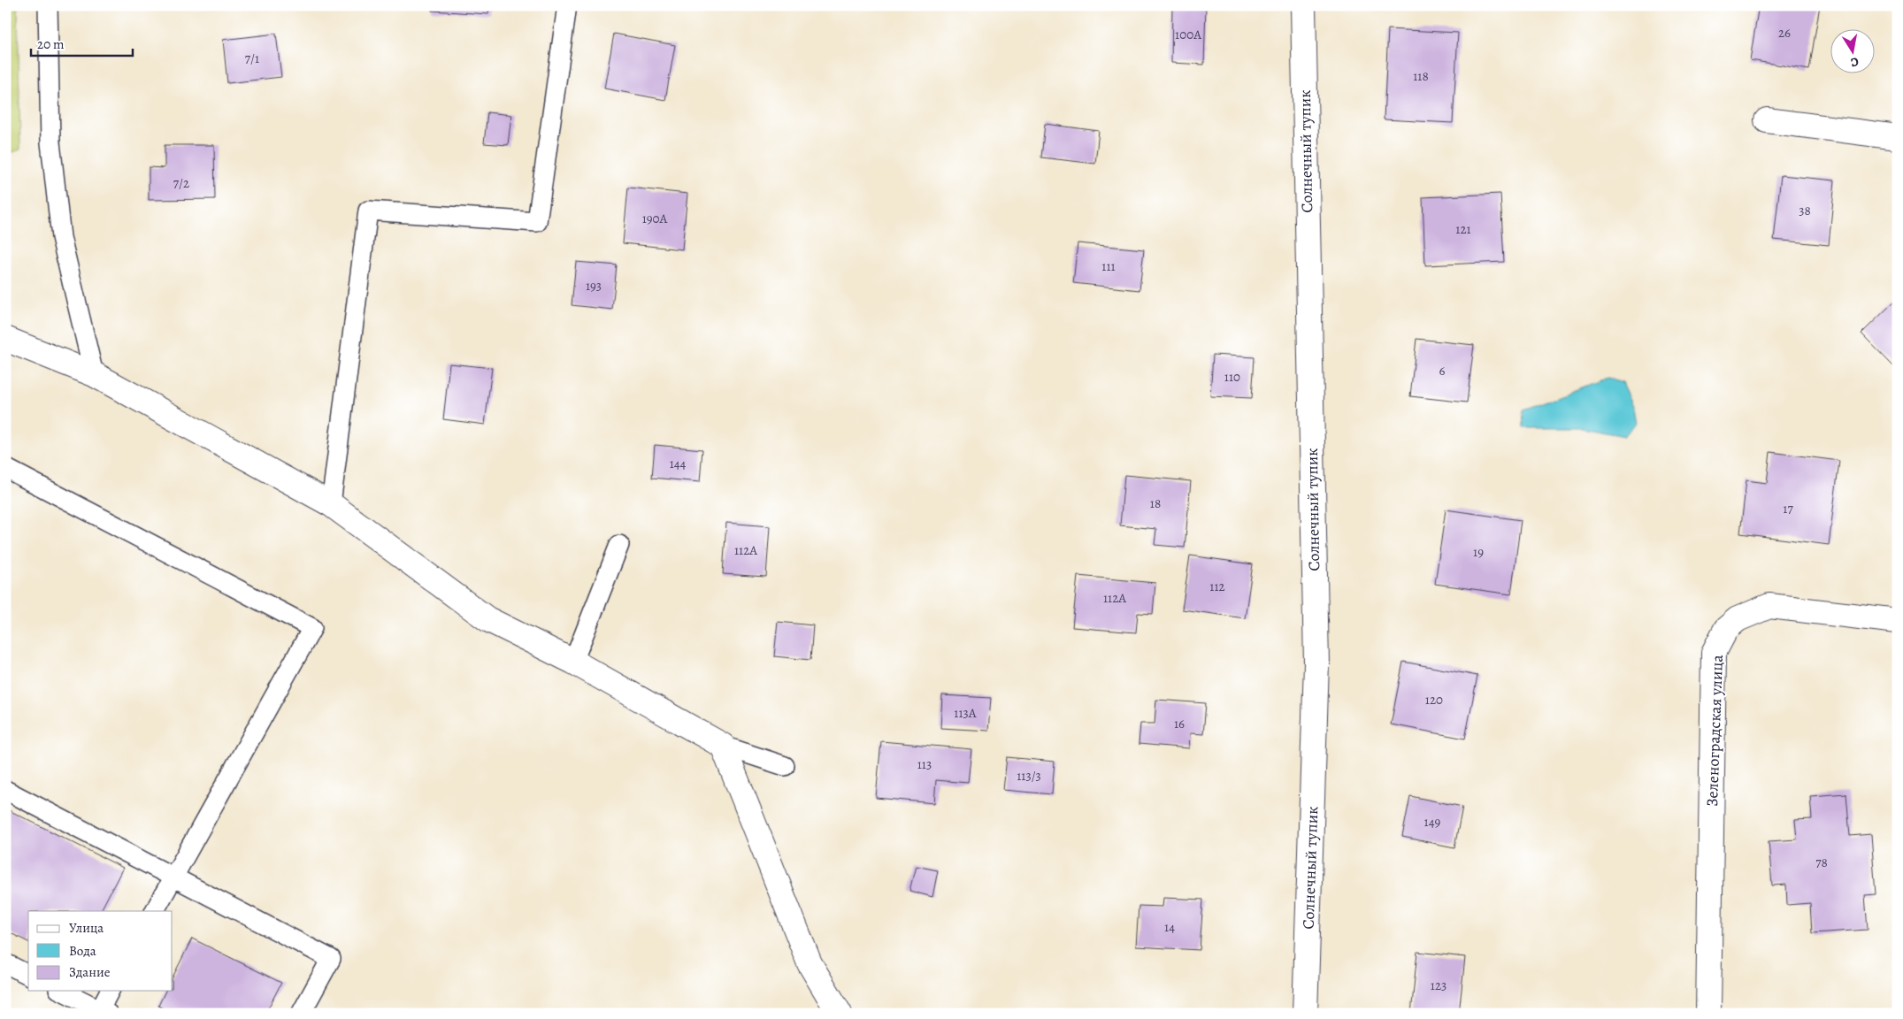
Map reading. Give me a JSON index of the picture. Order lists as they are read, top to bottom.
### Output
{
  "streets": {
    "street": ["Солнечный тупик", "Зеленоградская улица"]
  },
  "house_numbers": [
    "26",
    "100А",
    "7/1",
    "118",
    "7/2",
    "38",
    "190А",
    "121",
    "111",
    "193",
    "6",
    "110",
    "144",
    "18",
    "17",
    "112А",
    "19",
    "112",
    "112А",
    "120",
    "113А",
    "16",
    "113",
    "113/3",
    "149",
    "78",
    "14",
    "123"
  ],
  "legend": ["Улица", "Вода", "Здание"],
  "scale_bar": "20 m",
  "north": "bottom"
}
